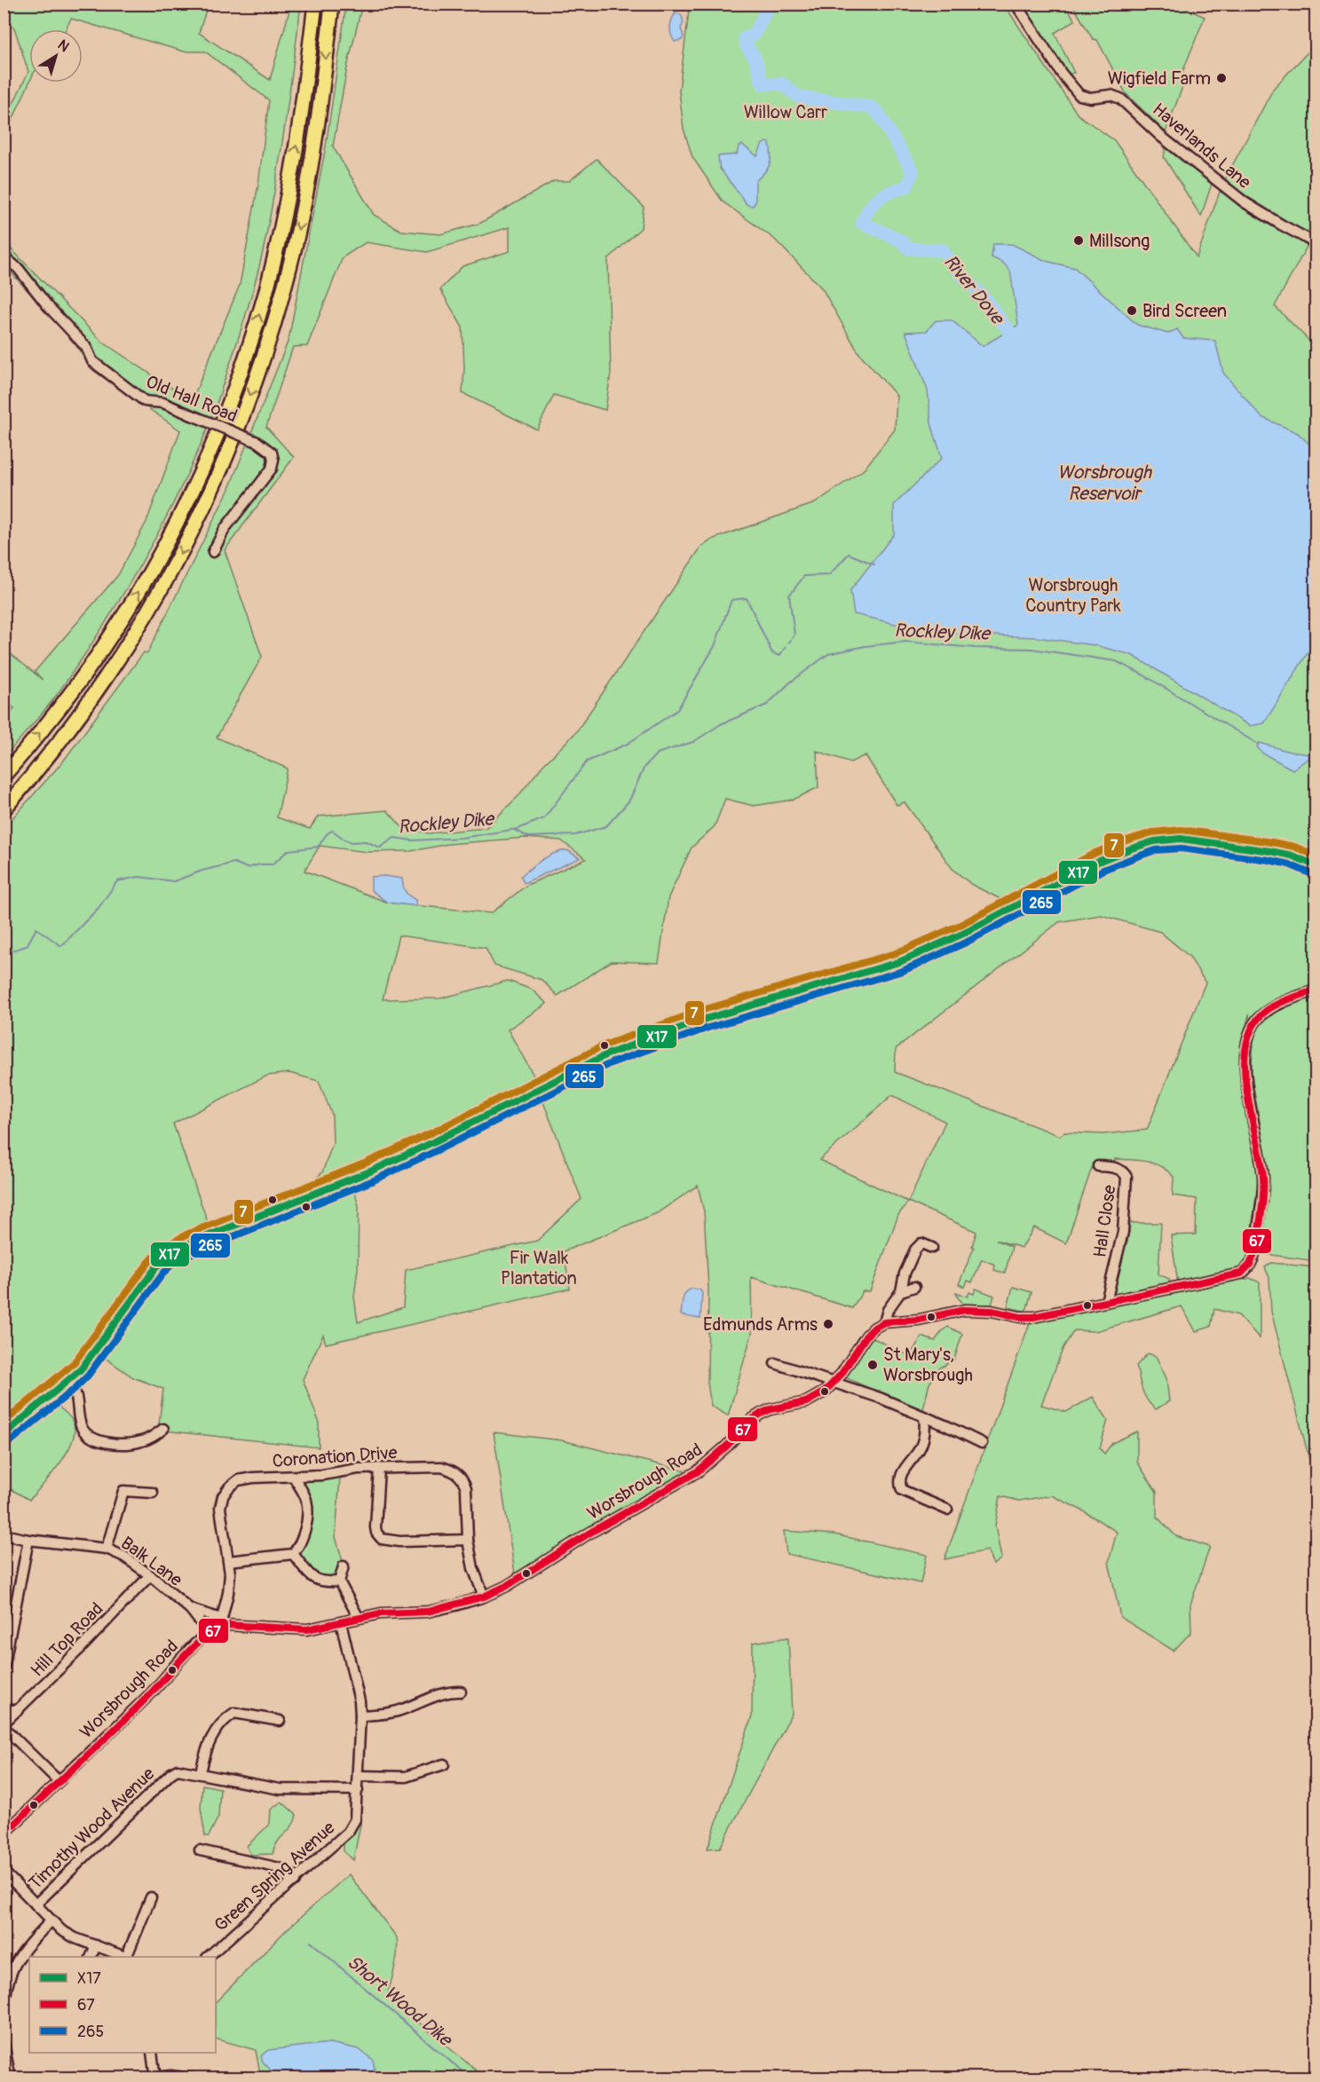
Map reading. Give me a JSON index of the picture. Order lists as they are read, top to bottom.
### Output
{
  "streets": {
    "street": [
      "Haverlands Lane",
      "Old Hall Road",
      "Hall Close",
      "Coronation Drive",
      "Worsbrough Road",
      "Balk Lane",
      "Hill Top Road",
      "Timothy Wood Avenue",
      "Green Spring Avenue"
    ]
  },
  "crossings": [
    ["Coronation Drive", "Worsbrough Road"],
    ["Coronation Drive", "Balk Lane"],
    ["Worsbrough Road", "Balk Lane"],
    ["Worsbrough Road", "Green Spring Avenue"],
    ["Balk Lane", "Hill Top Road"],
    ["Timothy Wood Avenue", "Green Spring Avenue"]
  ],
  "water": [
    "River Dove",
    "Worsbrough Reservoir",
    "Rockley Dike",
    "Short Wood Dike"
  ],
  "parks": ["Willow Carr", "Worsbrough Country Park", "Fir Walk Plantation"],
  "places": [
    "Wigfield Farm",
    "Millsong",
    "Bird Screen",
    "Edmunds Arms",
    "St Mary's, Worsbrough"
  ],
  "lines": [
    "transit line 7",
    "transit line X17",
    "transit line 265",
    "transit line 67"
  ],
  "legend": ["X17", "67", "265"],
  "north": "top right"
}
